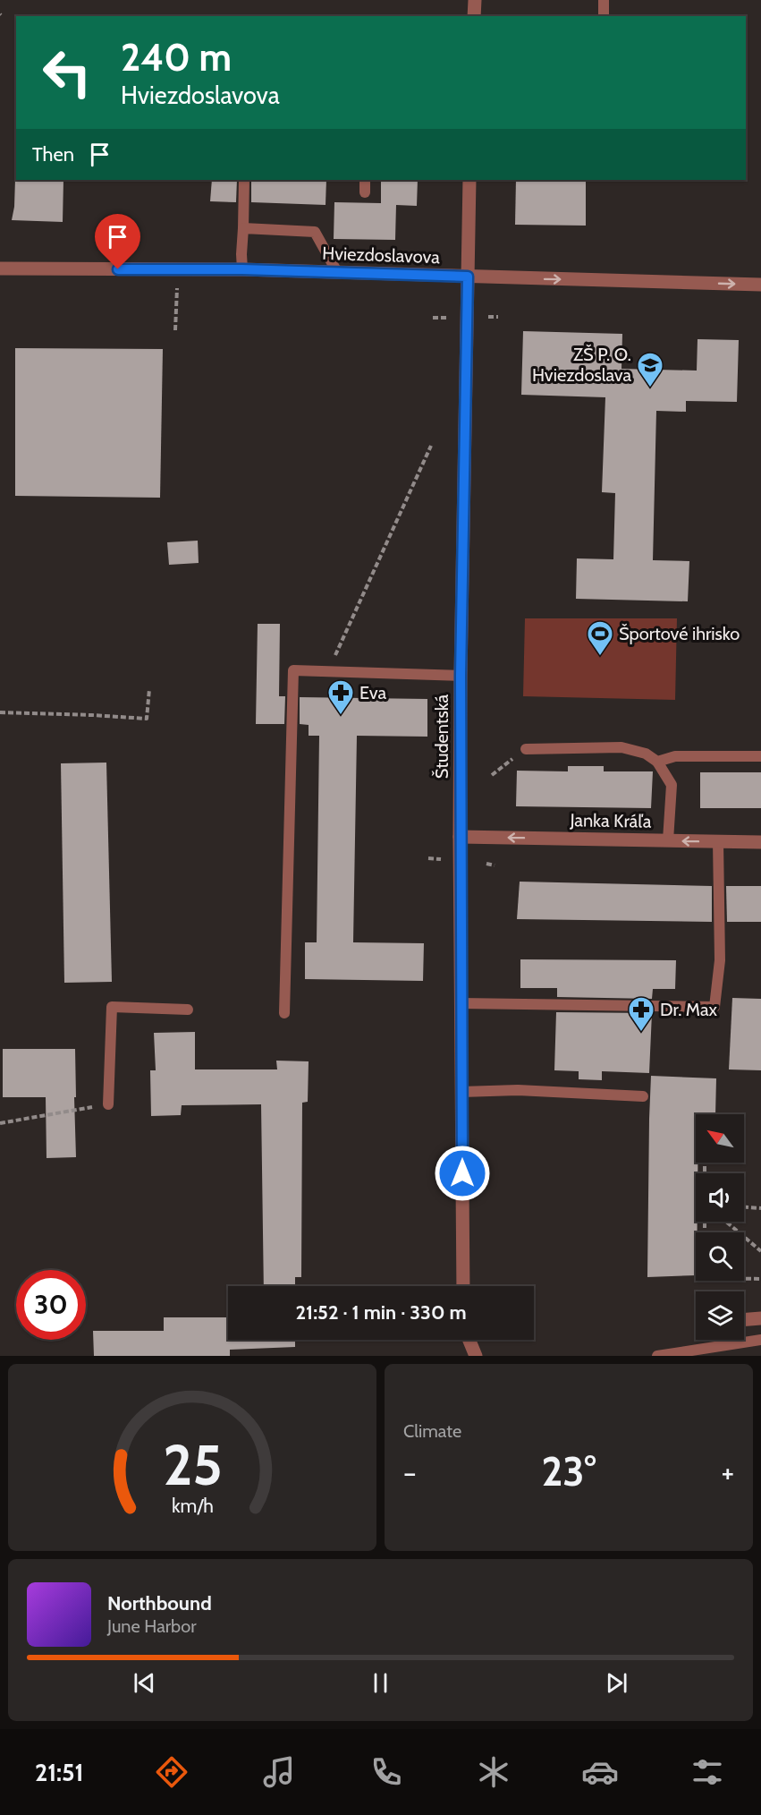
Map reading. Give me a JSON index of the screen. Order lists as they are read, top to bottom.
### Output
{
  "streets": {
    "street": ["Hviezdoslavova", "Študentská", "Janka Kráľa"]
  },
  "crossings": [
    ["Hviezdoslavova", "Študentská"],
    ["Študentská", "Janka Kráľa"]
  ],
  "one_way": ["Hviezdoslavova", "Janka Kráľa"],
  "places": {
    "school or university": ["ZŠ P. O. Hviezdoslava"],
    "sports": ["Športové ihrisko"],
    "pharmacy": ["Eva", "Dr. Max"]
  },
  "north": "top left",
  "page": {
    "turn": ["240 m", "Hviezdoslavova"],
    "then": "Then",
    "limit": "30",
    "trip": "21:52 · 1 min · 330 m",
    "tile": "Climate",
    "heat": ["−", "23°", "+"],
    "song": ["Northbound", "June Harbor"],
    "tabs": "21:51",
    "gauge": ["25", "km/h"]
  }
}
